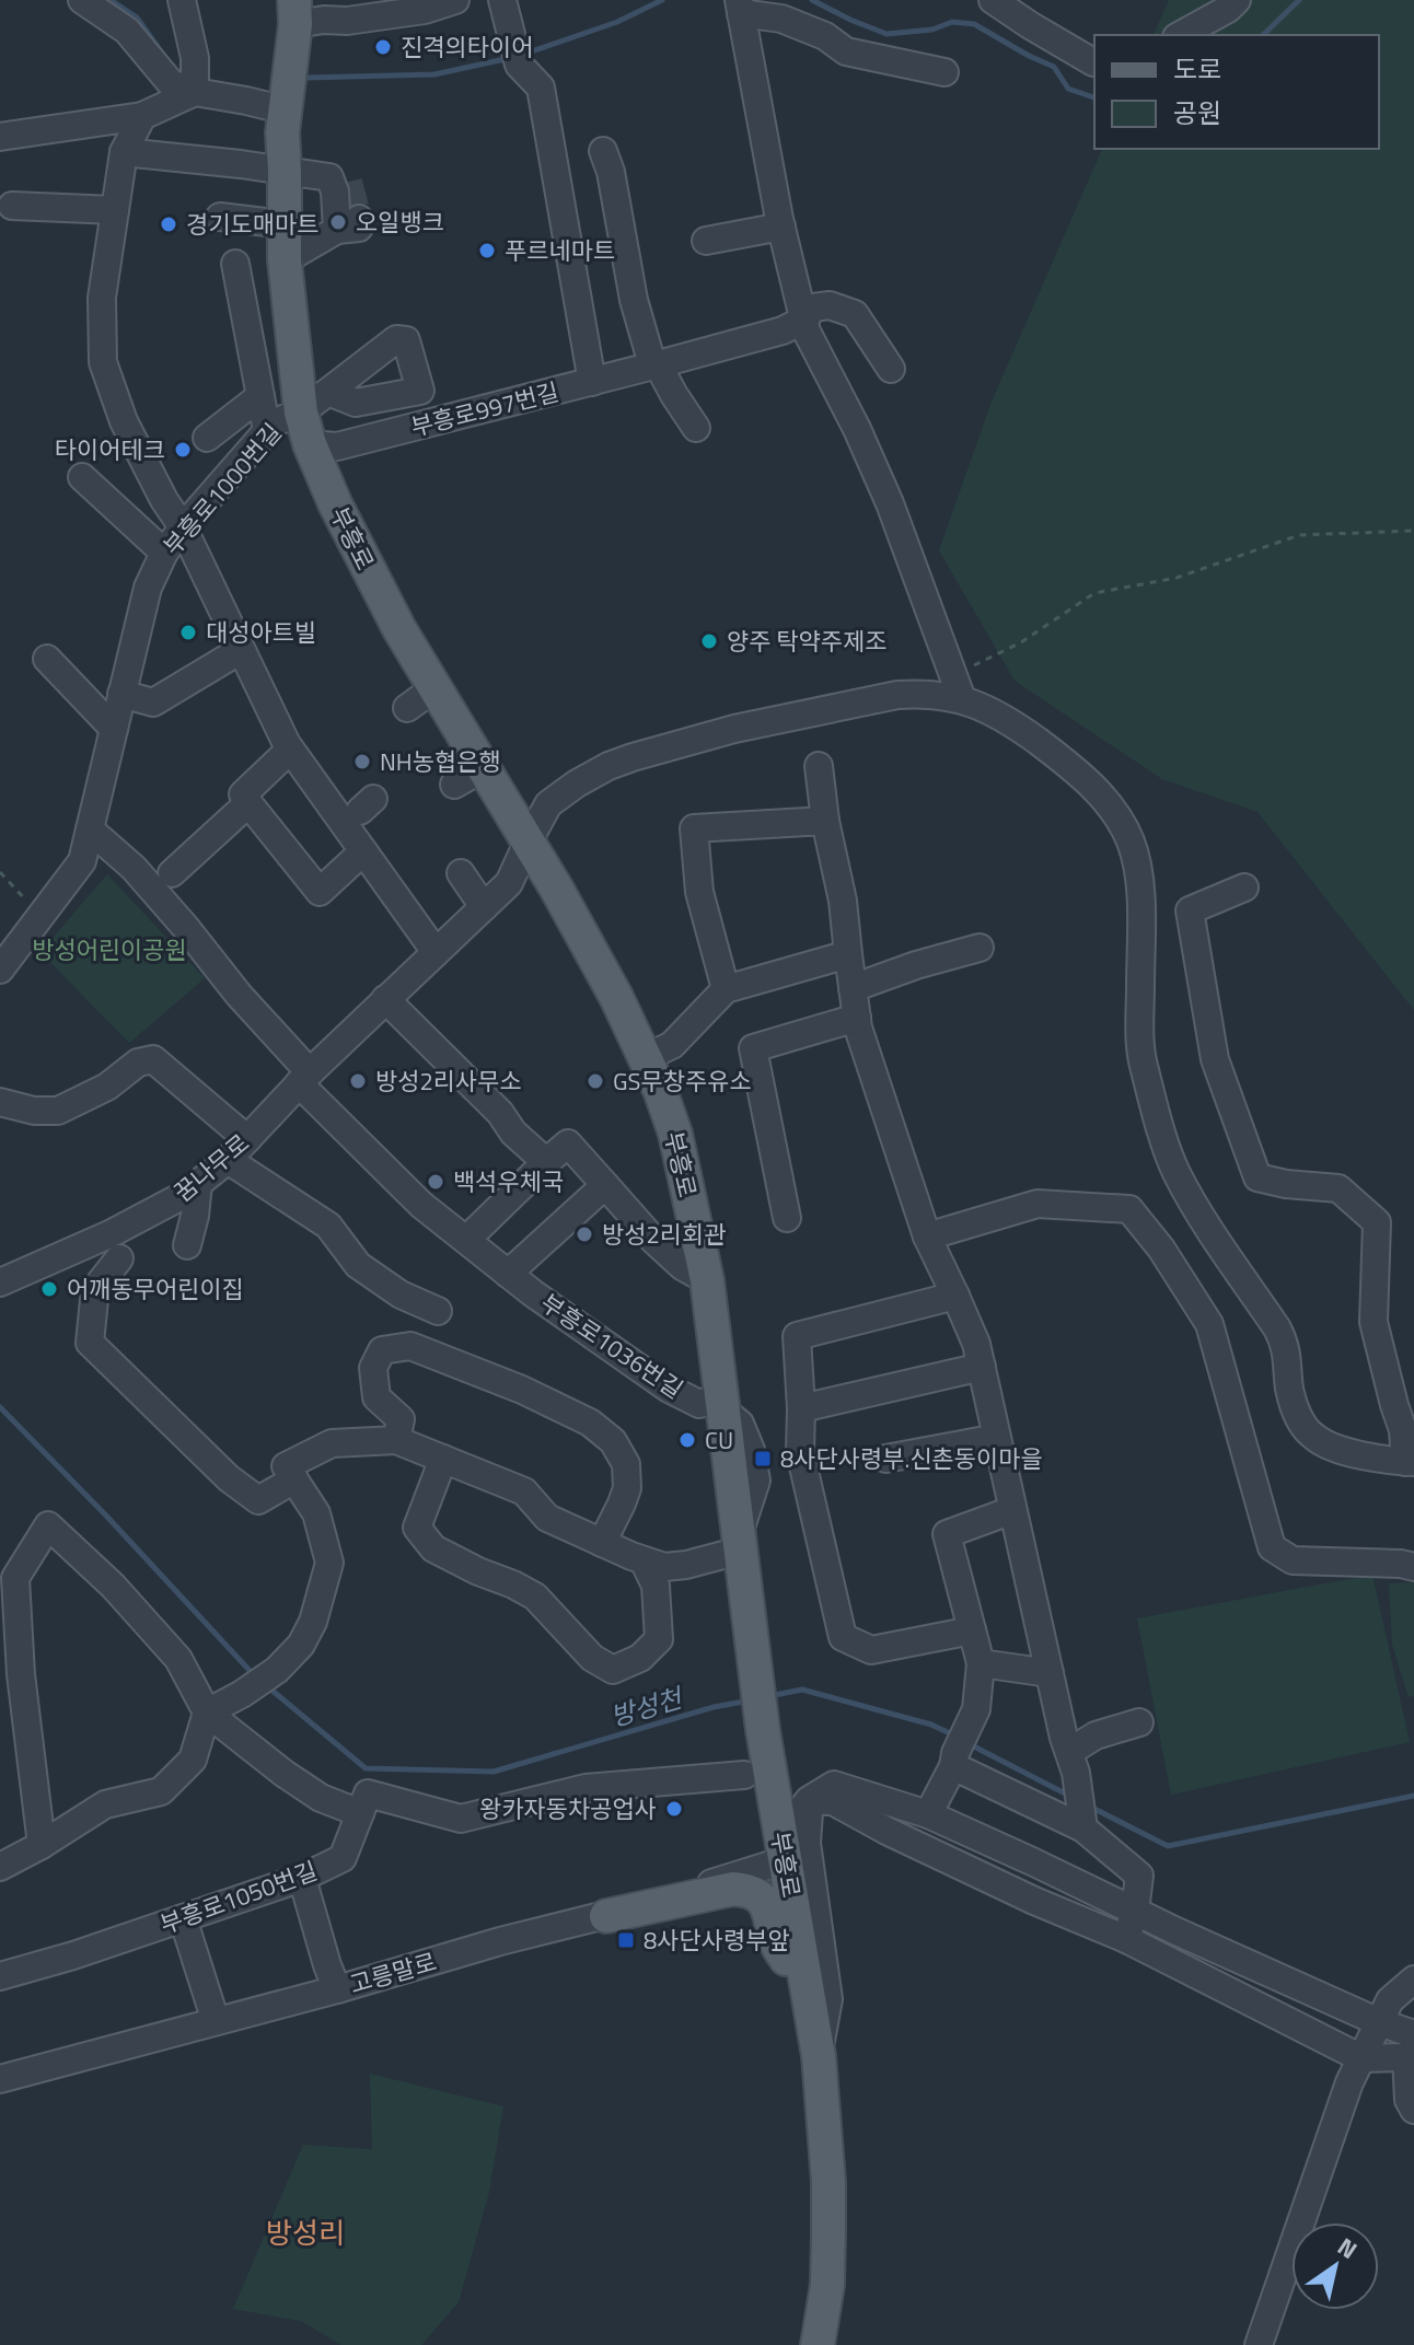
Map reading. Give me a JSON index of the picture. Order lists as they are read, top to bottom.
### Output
{
  "streets": {
    "main road": ["부흥로"],
    "street": [
      "부흥로997번길",
      "부흥로1000번길",
      "꿈나무로",
      "부흥로1036번길",
      "부흥로1050번길",
      "고릉말로"
    ]
  },
  "crossings": [
    ["부흥로997번길", "부흥로1000번길"],
    ["부흥로997번길", "부흥로"],
    ["부흥로1000번길", "부흥로"],
    ["부흥로1000번길", "부흥로1036번길"],
    ["부흥로", "꿈나무로"],
    ["부흥로", "부흥로1036번길"],
    ["부흥로", "고릉말로"],
    ["꿈나무로", "부흥로1036번길"]
  ],
  "districts": ["방성리"],
  "water": ["방성천"],
  "parks": ["방성어린이공원"],
  "places": {
    "other": [
      "진격의타이어",
      "오일뱅크",
      "경기도매마트",
      "푸르네마트",
      "타이어테크",
      "대성아트빌",
      "양주 탁약주제조",
      "NH농협은행",
      "방성2리사무소",
      "GS무창주유소",
      "백석우체국",
      "방성2리회관",
      "어깨동무어린이집",
      "CU",
      "왕카자동차공업사"
    ],
    "transit": ["8사단사령부.신촌동이마을", "8사단사령부앞"]
  },
  "legend": ["도로", "공원"],
  "north": "top right"
}
